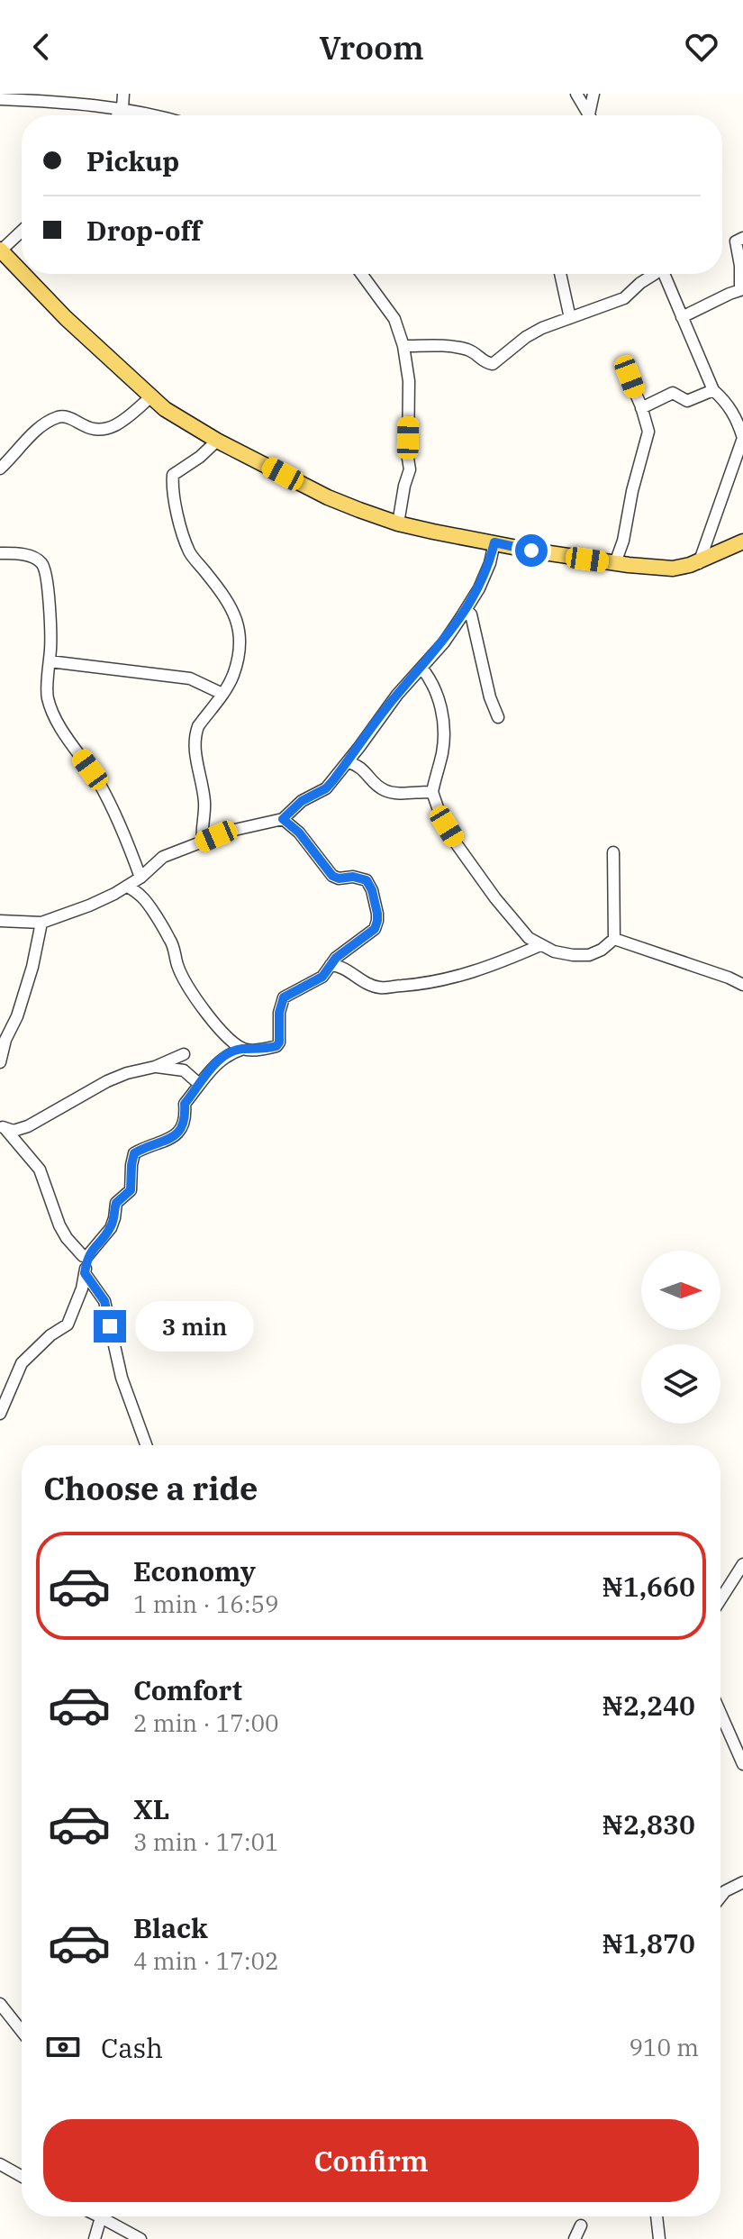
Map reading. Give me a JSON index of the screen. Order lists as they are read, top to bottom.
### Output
{
  "north": "right",
  "page": {
    "header": "Vroom",
    "banner": ["Pickup", "Drop-off"],
    "bubble": "3 min",
    "heading": "Choose a ride",
    "list": [
      {
        "name": "Economy",
        "note": "1 min · 16:59",
        "value": "₦1,660"
      },
      {
        "name": "Comfort",
        "note": "2 min · 17:00",
        "value": "₦2,240"
      },
      {
        "name": "XL",
        "note": "3 min · 17:01",
        "value": "₦2,830"
      },
      {
        "name": "Black",
        "note": "4 min · 17:02",
        "value": "₦1,870"
      }
    ],
    "pay": ["Cash", "910 m"],
    "buttons": "Confirm"
  }
}
